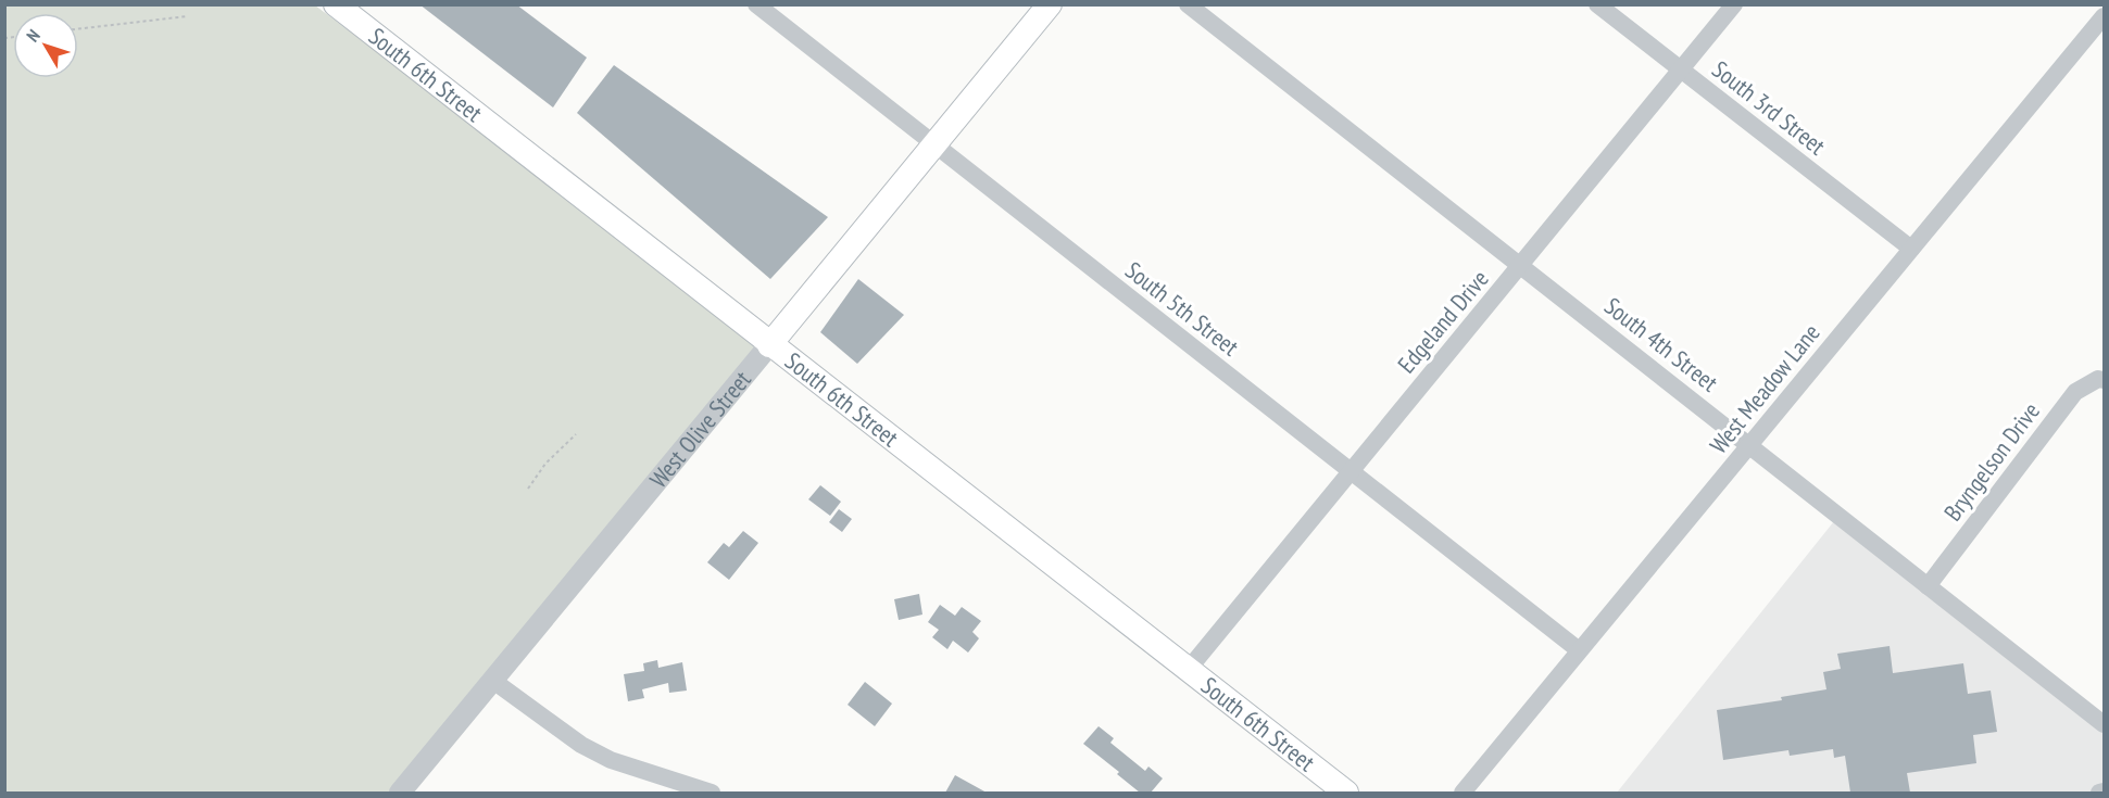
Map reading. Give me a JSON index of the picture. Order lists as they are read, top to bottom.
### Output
{
  "streets": {
    "main road": ["South 6th Street", "West Olive Street"],
    "street": [
      "South 3rd Street",
      "South 5th Street",
      "Edgeland Drive",
      "South 4th Street",
      "West Meadow Lane",
      "Bryngelson Drive"
    ]
  },
  "crossings": [
    ["South 6th Street", "Edgeland Drive"],
    ["South 6th Street", "West Olive Street"],
    ["South 3rd Street", "Edgeland Drive"],
    ["South 3rd Street", "West Meadow Lane"],
    ["South 5th Street", "Edgeland Drive"],
    ["South 5th Street", "West Meadow Lane"],
    ["South 5th Street", "West Olive Street"],
    ["Edgeland Drive", "South 4th Street"],
    ["South 4th Street", "West Meadow Lane"],
    ["South 4th Street", "Bryngelson Drive"]
  ],
  "north": "top left"
}
